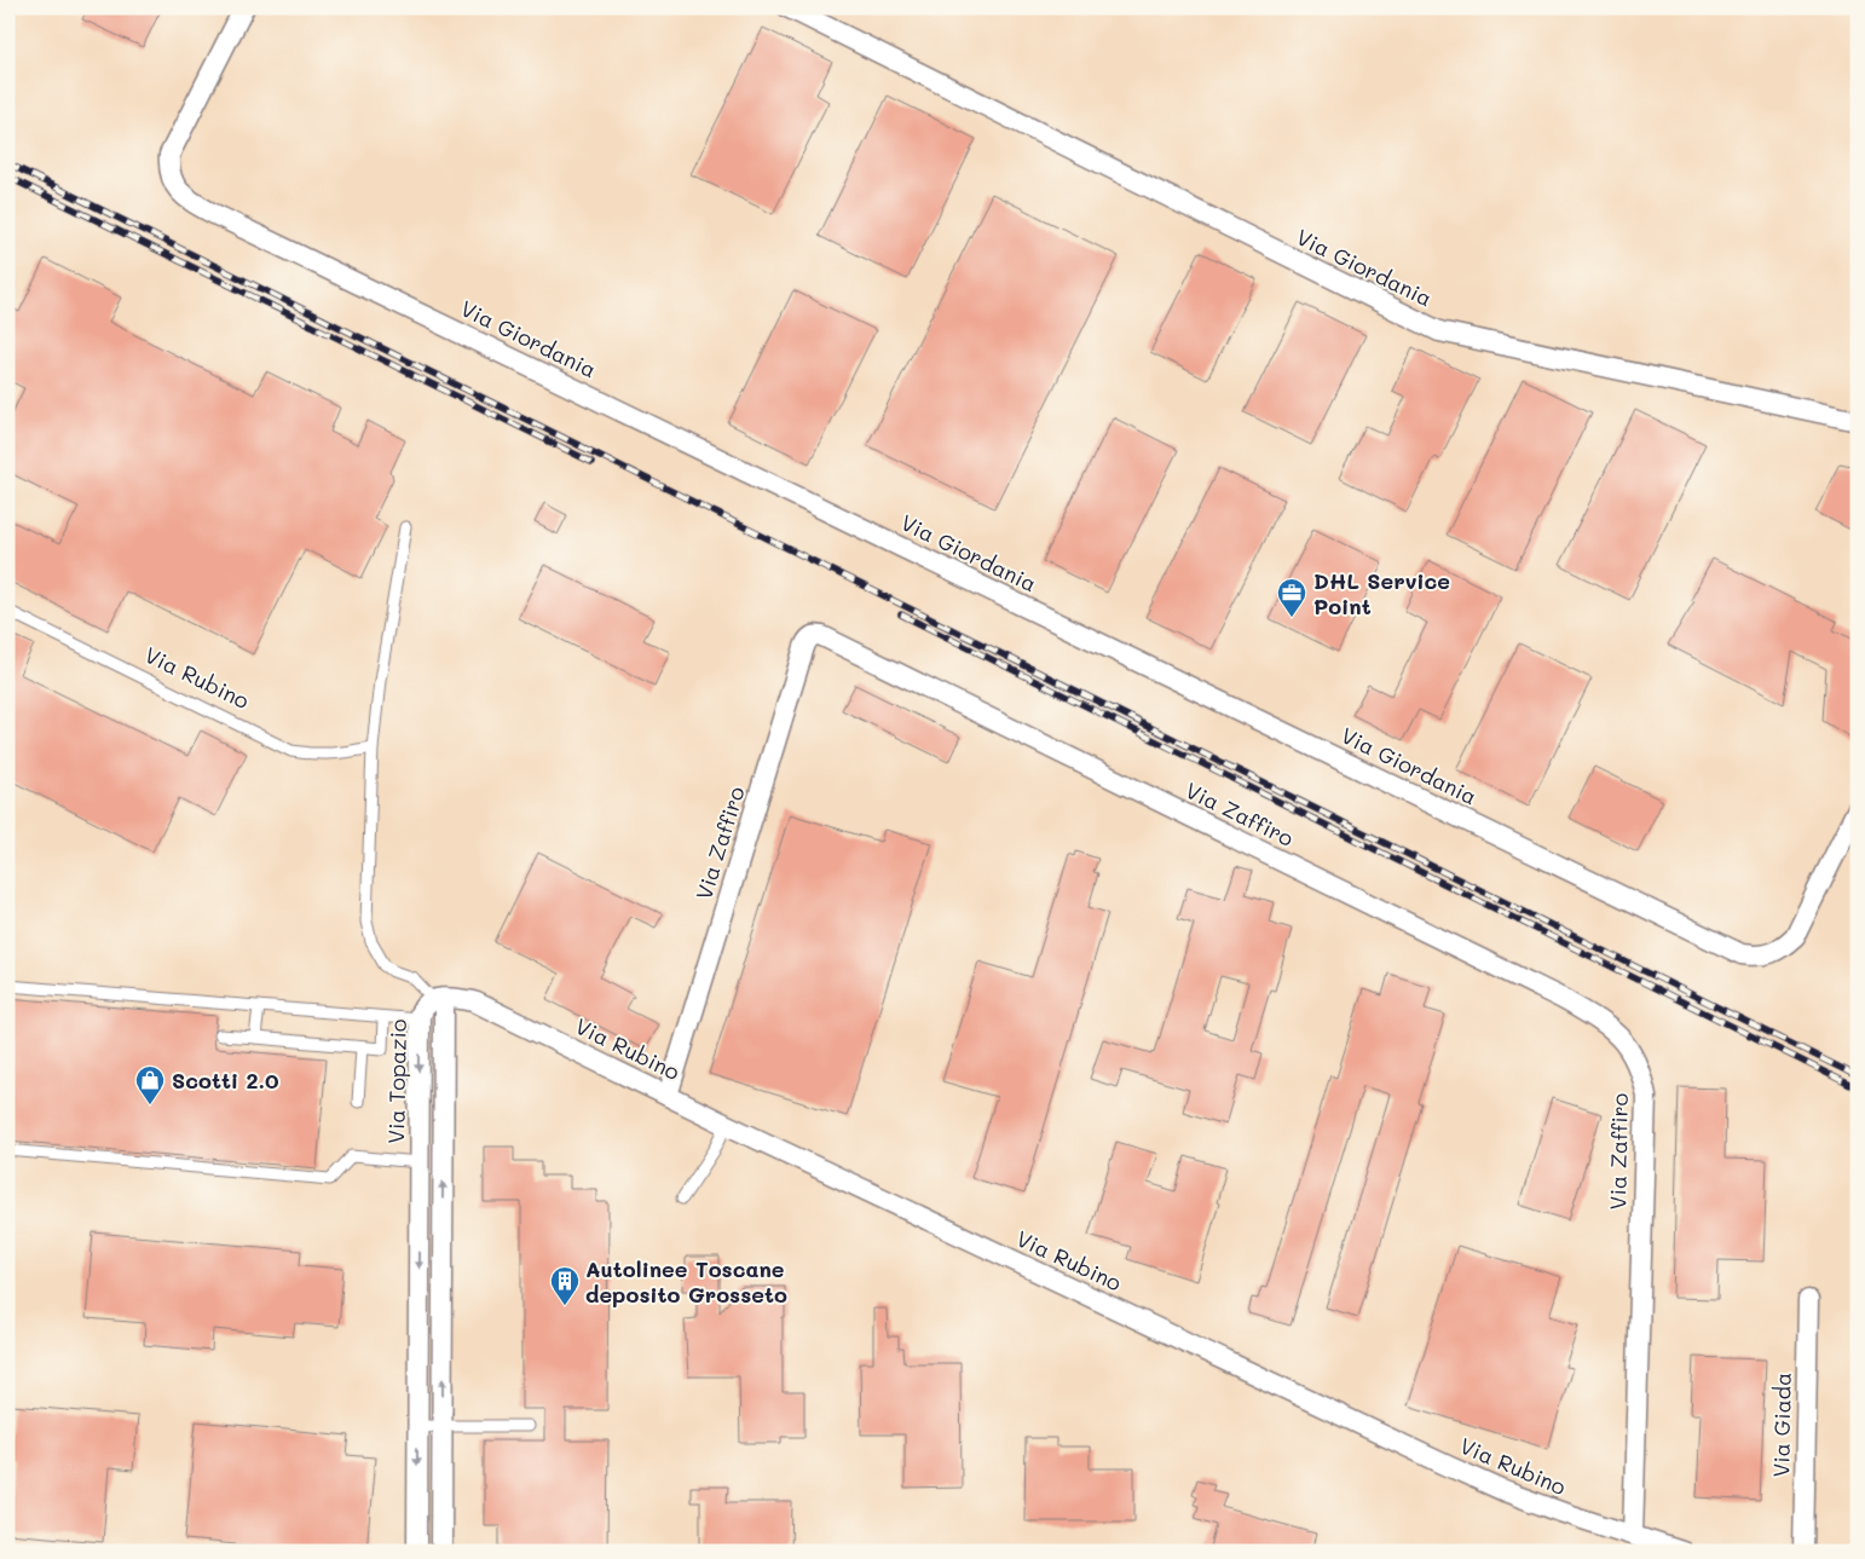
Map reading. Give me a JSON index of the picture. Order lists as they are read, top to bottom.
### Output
{
  "streets": {
    "street": [
      "Via Giordania",
      "Via Rubino",
      "Via Zaffiro",
      "Via Topazio",
      "Via Giada"
    ]
  },
  "crossings": [
    ["Via Rubino", "Via Zaffiro"],
    ["Via Rubino", "Via Topazio"]
  ],
  "places": {
    "office": ["DHL Service Point"],
    "shop": ["Scotti 2.0"],
    "building": ["Autolinee Toscane deposito Grosseto"]
  }
}
